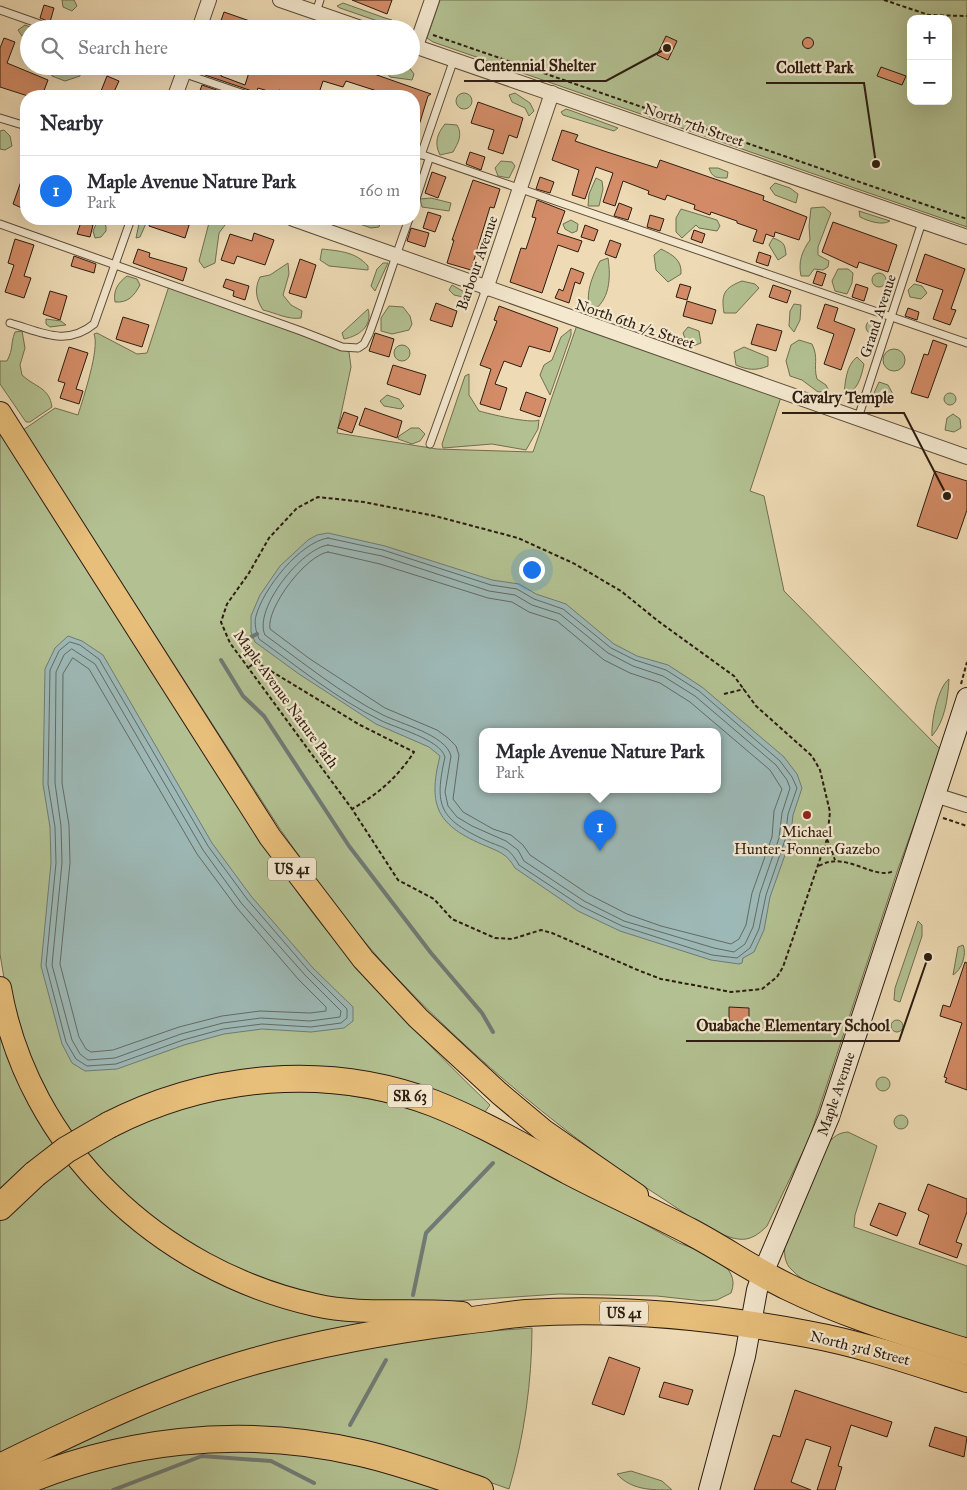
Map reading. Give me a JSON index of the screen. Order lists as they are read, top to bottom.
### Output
{
  "streets": {
    "highway": ["US 41", "SR 63", "North 3rd Street"],
    "main road": ["Maple Avenue"],
    "street": ["North 7th Street", "Barbour Avenue", "North 6th 1/2 Street"],
    "lane": ["Grand Avenue"],
    "path": ["Maple Avenue Nature Path"]
  },
  "crossings": [
    ["North 7th Street", "Barbour Avenue"],
    ["North 7th Street", "Grand Avenue"],
    ["Barbour Avenue", "North 6th 1/2 Street"],
    ["Grand Avenue", "North 6th 1/2 Street"],
    ["US 41", "Maple Avenue"],
    ["US 41", "SR 63"],
    ["US 41", "North 3rd Street"],
    ["Maple Avenue", "North 3rd Street"]
  ],
  "places": [
    "Centennial Shelter",
    "Collett Park",
    "Cavalry Temple",
    "Michael Hunter-Fonner Gazebo",
    "Ouabache Elementary School"
  ],
  "page": {
    "map_buttons": ["+", "−"],
    "search": "Search here",
    "heading": "Nearby",
    "list": [
      {
        "mark": "1",
        "name": "Maple Avenue Nature Park",
        "note": "Park",
        "value": "160 m"
      }
    ],
    "popup": ["Maple Avenue Nature Park", "Park"],
    "pins": "1"
  }
}
